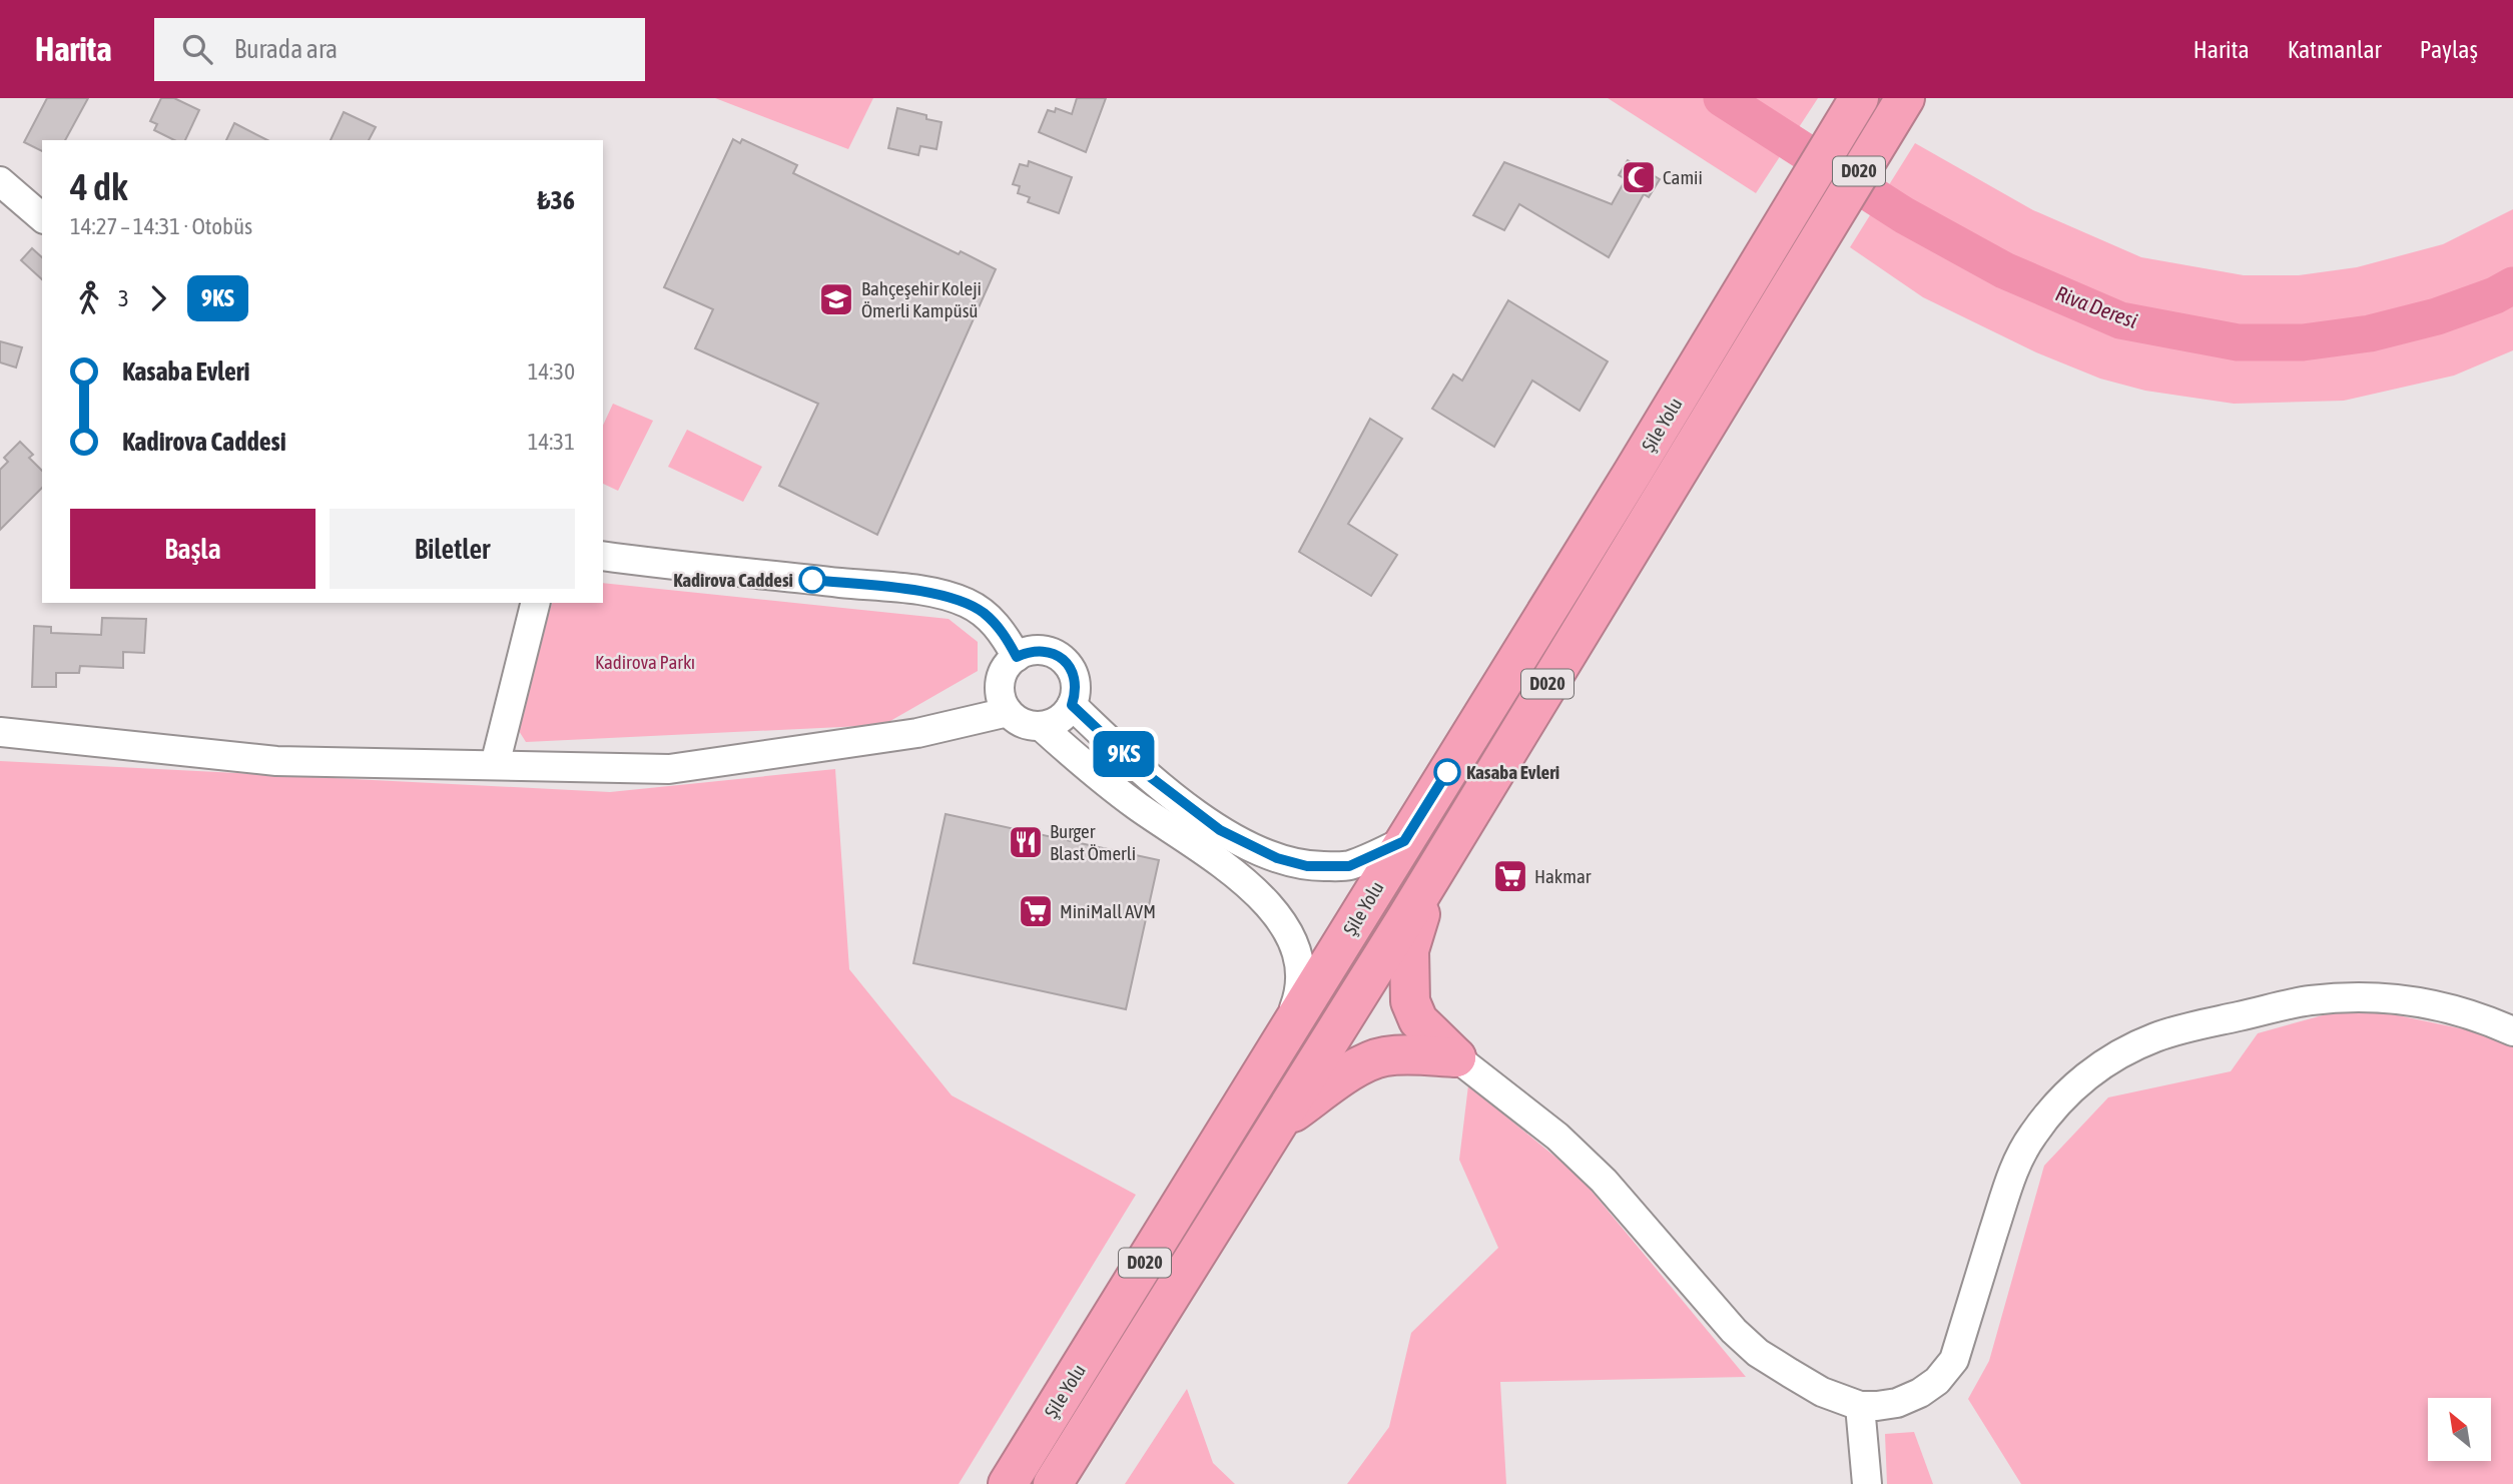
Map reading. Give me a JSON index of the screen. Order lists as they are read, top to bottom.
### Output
{
  "streets": {
    "highway": ["D020", "Şile Yolu"]
  },
  "water": ["Riva Deresi"],
  "parks": ["Kadirova Parkı"],
  "places": {
    "mosque": ["Camii"],
    "school or university": ["Bahçeşehir Koleji Ömerli Kampüsü"],
    "other": ["Kadirova Caddesi", "Kasaba Evleri"],
    "restaurant": ["Burger Blast Ömerli"],
    "supermarket": ["Hakmar", "MiniMall AVM"]
  },
  "lines": ["bus line 9KS"],
  "north": "top left",
  "page": {
    "header": "Harita",
    "search": "Burada ara",
    "nav": ["Harita", "Katmanlar", "Paylaş"],
    "on_map": "9KS",
    "heading": ["4 dk", "14:27 – 14:31 · Otobüs", "₺36"],
    "legs": ["3", "9KS"],
    "list": [
      {
        "name": "Kasaba Evleri",
        "value": "14:30"
      },
      {
        "name": "Kadirova Caddesi",
        "value": "14:31"
      }
    ],
    "buttons": ["Başla", "Biletler"]
  }
}
